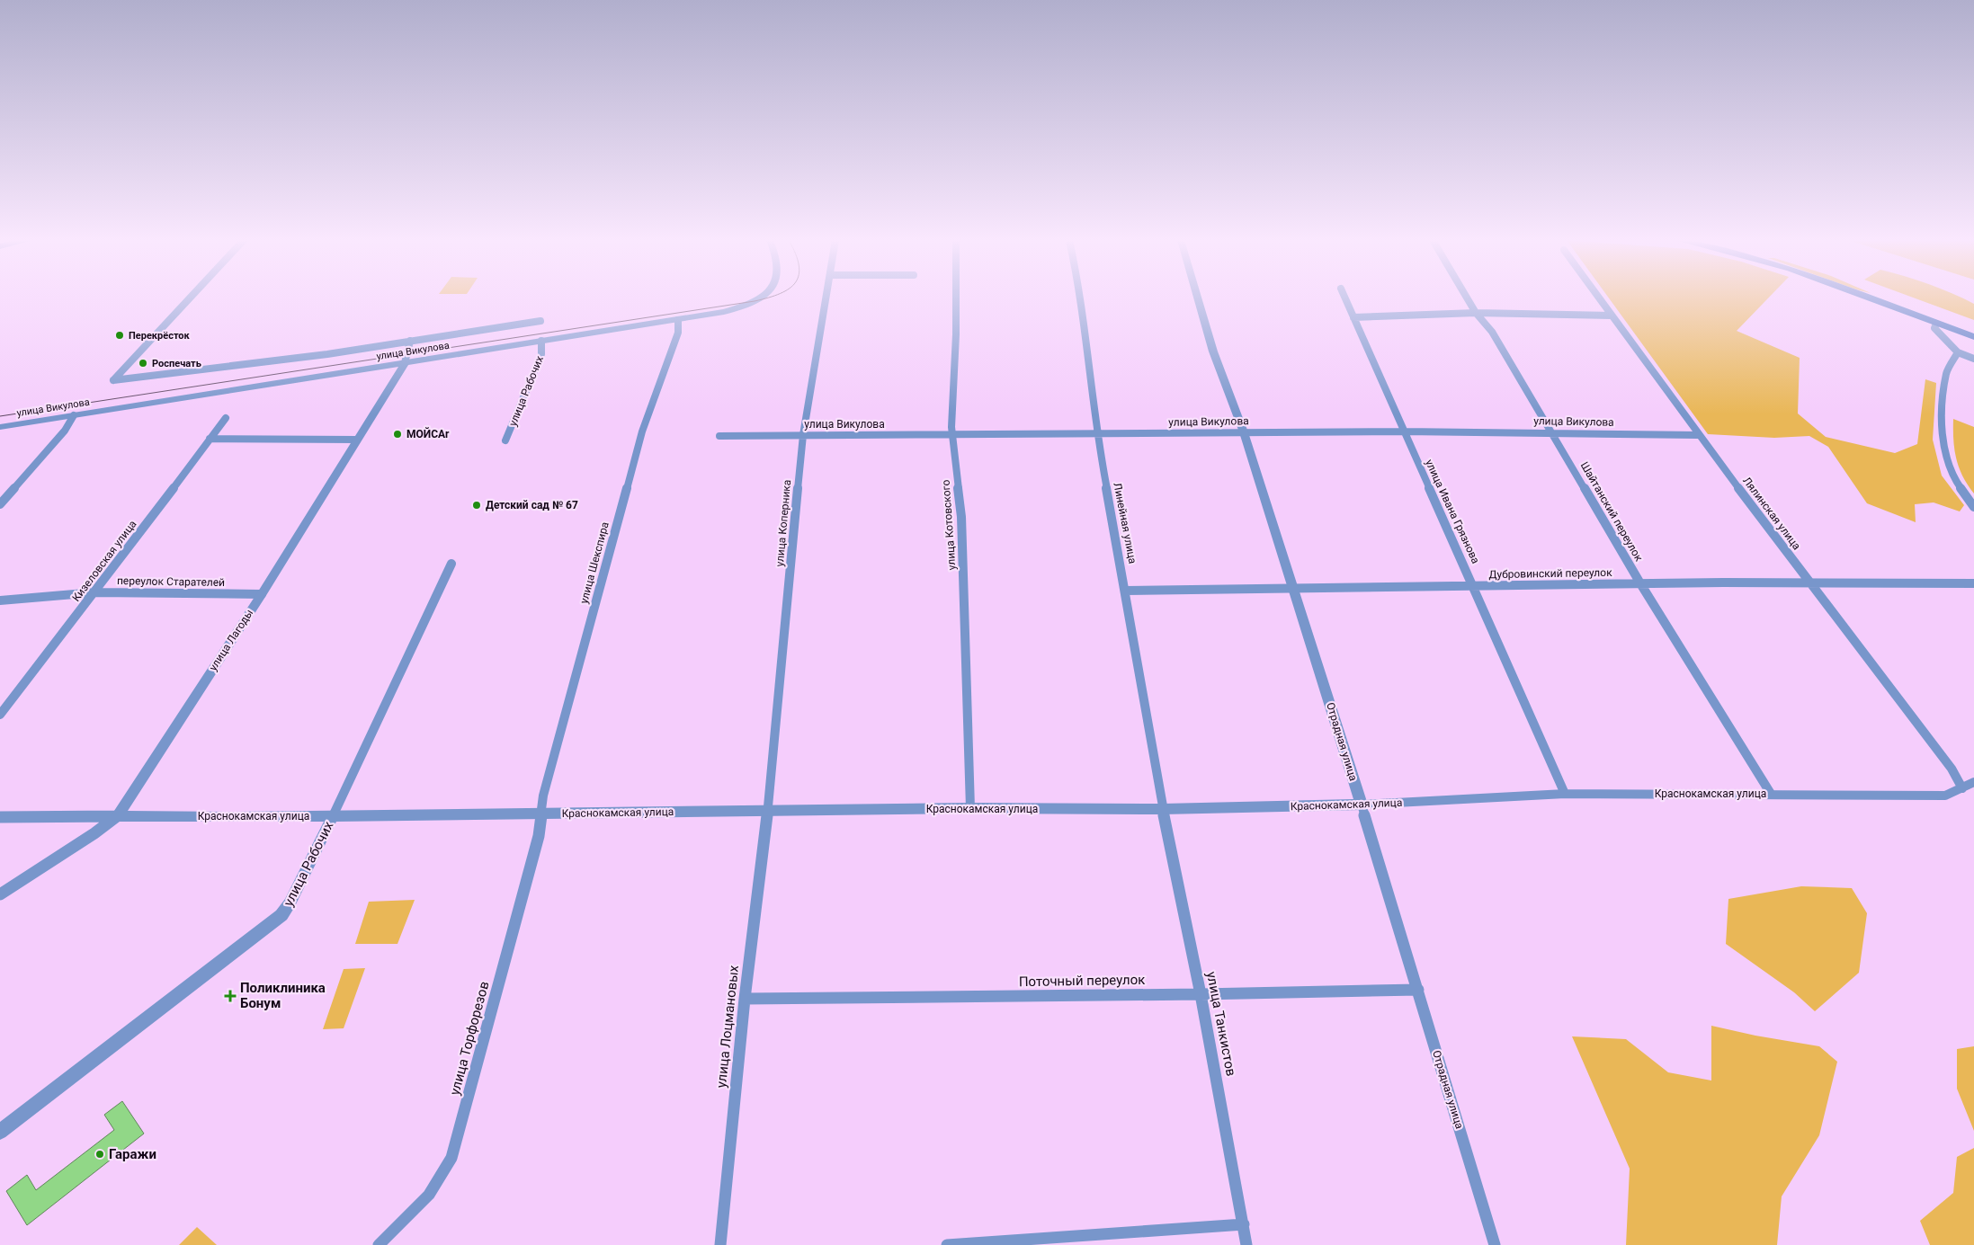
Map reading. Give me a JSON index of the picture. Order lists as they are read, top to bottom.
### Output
{
  "streets": {
    "street": [
      "улица Викулова",
      "улица Рабочих",
      "улица Ивана Грязнова",
      "Шайтанский переулок",
      "Лялинская улица",
      "улица Коперника",
      "Линейная улица",
      "улица Котовского",
      "Кизеловская улица",
      "улица Шекспира",
      "Дубровинский переулок",
      "переулок Старателей",
      "улица Лагоды",
      "Отрадная улица",
      "Краснокамская улица",
      "Поточный переулок",
      "улица Танкистов",
      "улица Лоцмановых",
      "улица Торфорезов"
    ]
  },
  "crossings": [
    ["улица Викулова", "улица Рабочих"],
    ["улица Викулова", "улица Ивана Грязнова"],
    ["улица Викулова", "Шайтанский переулок"],
    ["улица Викулова", "Лялинская улица"],
    ["улица Викулова", "улица Коперника"],
    ["улица Викулова", "Линейная улица"],
    ["улица Викулова", "улица Котовского"],
    ["улица Викулова", "улица Шекспира"],
    ["улица Викулова", "улица Лагоды"],
    ["улица Викулова", "Отрадная улица"],
    ["улица Рабочих", "Краснокамская улица"],
    ["улица Ивана Грязнова", "Дубровинский переулок"],
    ["улица Ивана Грязнова", "Краснокамская улица"],
    ["Шайтанский переулок", "Дубровинский переулок"],
    ["Шайтанский переулок", "Краснокамская улица"],
    ["Лялинская улица", "Дубровинский переулок"],
    ["Лялинская улица", "Краснокамская улица"],
    ["улица Коперника", "Краснокамская улица"],
    ["улица Коперника", "улица Лоцмановых"],
    ["Линейная улица", "Дубровинский переулок"],
    ["Линейная улица", "Краснокамская улица"],
    ["Линейная улица", "улица Танкистов"],
    ["улица Котовского", "Краснокамская улица"],
    ["Кизеловская улица", "переулок Старателей"],
    ["улица Шекспира", "Краснокамская улица"],
    ["улица Шекспира", "улица Торфорезов"],
    ["Дубровинский переулок", "Отрадная улица"],
    ["переулок Старателей", "улица Лагоды"],
    ["улица Лагоды", "Краснокамская улица"],
    ["Отрадная улица", "Краснокамская улица"],
    ["Отрадная улица", "Поточный переулок"],
    ["Краснокамская улица", "улица Танкистов"],
    ["Краснокамская улица", "улица Лоцмановых"],
    ["Краснокамская улица", "улица Торфорезов"],
    ["Поточный переулок", "улица Танкистов"],
    ["Поточный переулок", "улица Лоцмановых"]
  ],
  "places": {
    "other": [
      "Перекрёсток",
      "Роспечать",
      "МОЙCAr",
      "Детский сад № 67",
      "Гаражи"
    ],
    "health": ["Поликлиника Бонум"]
  }
}
